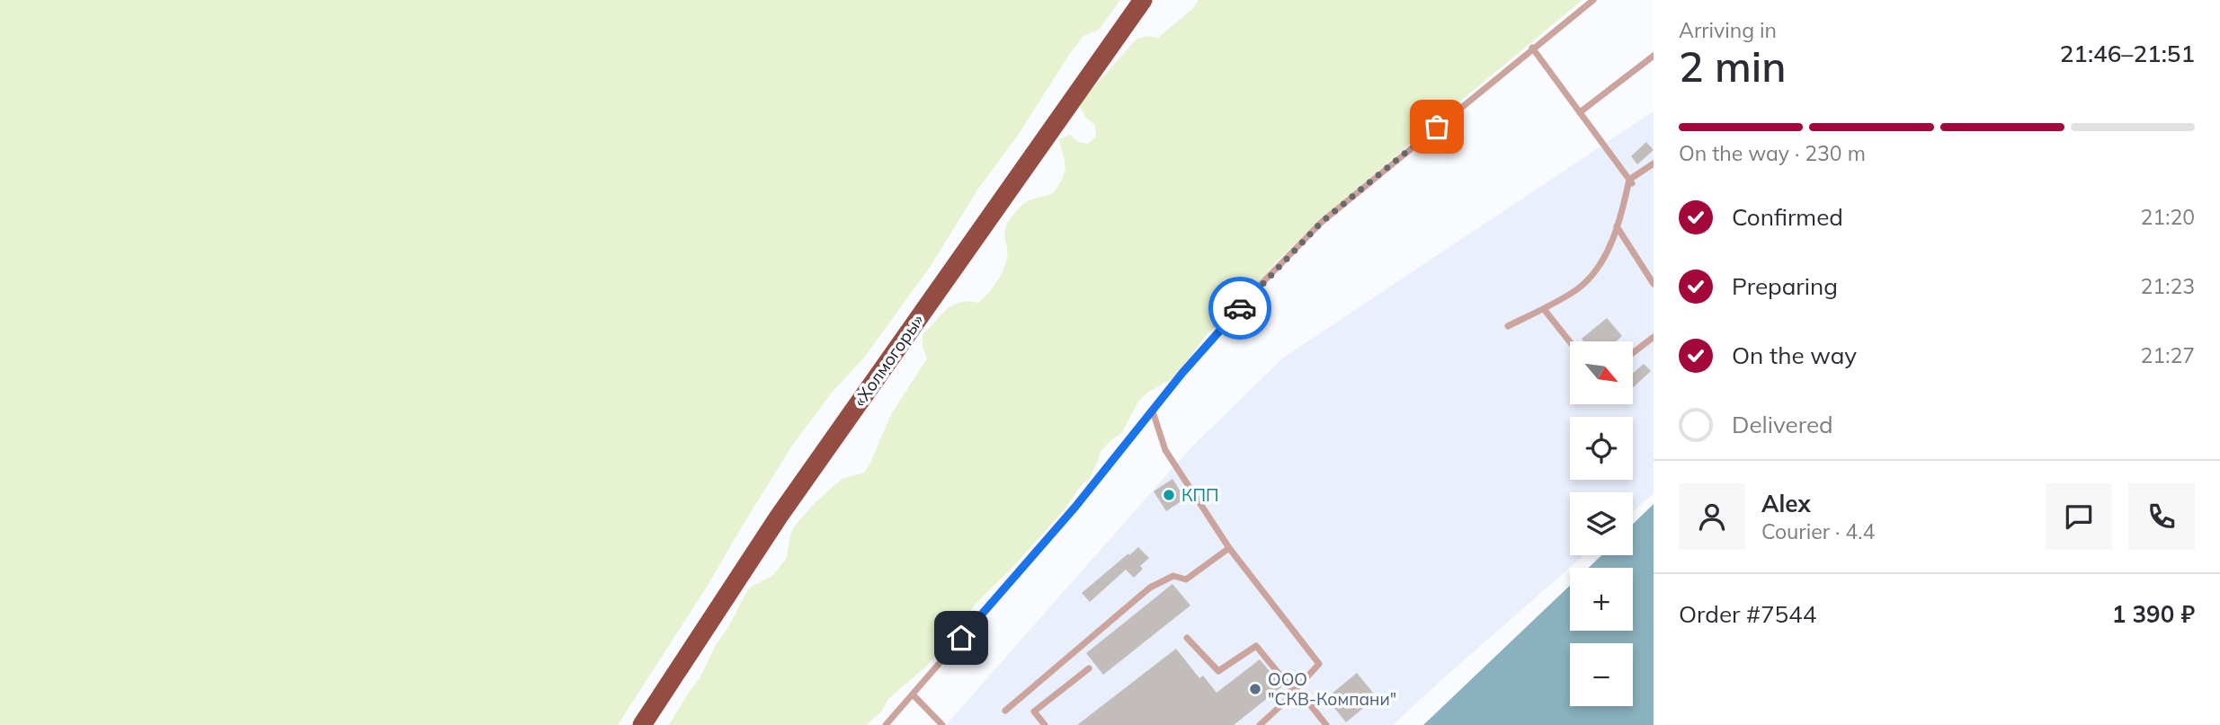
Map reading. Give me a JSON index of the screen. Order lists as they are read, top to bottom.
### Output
{
  "streets": {
    "highway": ["«Холмогоры»"]
  },
  "places": ["КПП", "ООО \"СКВ-Компани\""],
  "north": "bottom right",
  "page": {
    "heading": ["2 min", "Arriving in", "21:46–21:51"],
    "panel": [
      "Alex",
      "Courier · 4.4",
      "Order #7544",
      "1 390 ₽"
    ],
    "bar": "On the way · 230 m",
    "list": [
      ["Confirmed", "21:20"],
      ["Preparing", "21:23"],
      ["On the way", "21:27"],
      "Delivered"
    ],
    "map_buttons": ["+", "−"]
  }
}
